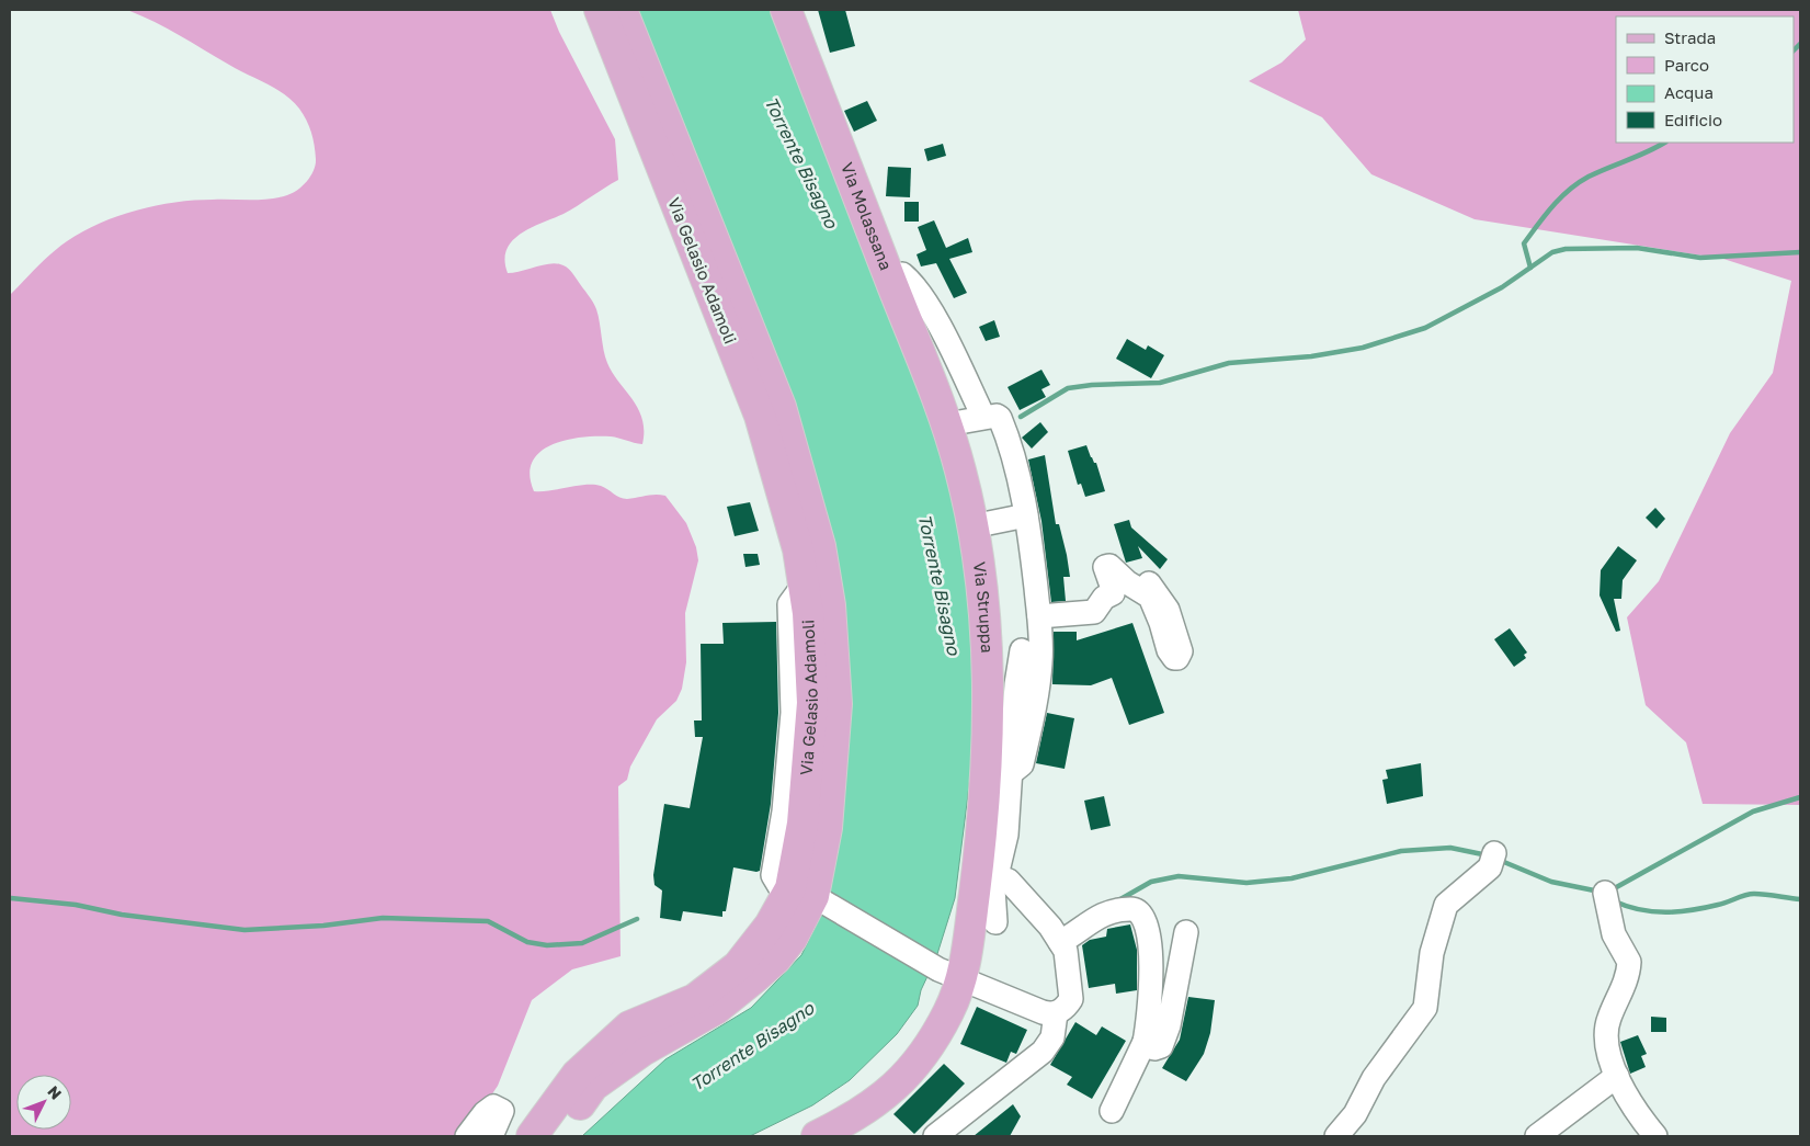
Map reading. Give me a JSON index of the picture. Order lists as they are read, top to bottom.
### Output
{
  "streets": {
    "main road": ["Via Molassana", "Via Gelasio Adamoli", "Via Struppa"]
  },
  "crossings": [
    ["Via Molassana", "Via Struppa"]
  ],
  "water": ["Torrente Bisagno"],
  "legend": [
    "Strada",
    "Parco",
    "Acqua",
    "Edificio"
  ],
  "north": "top right"
}
